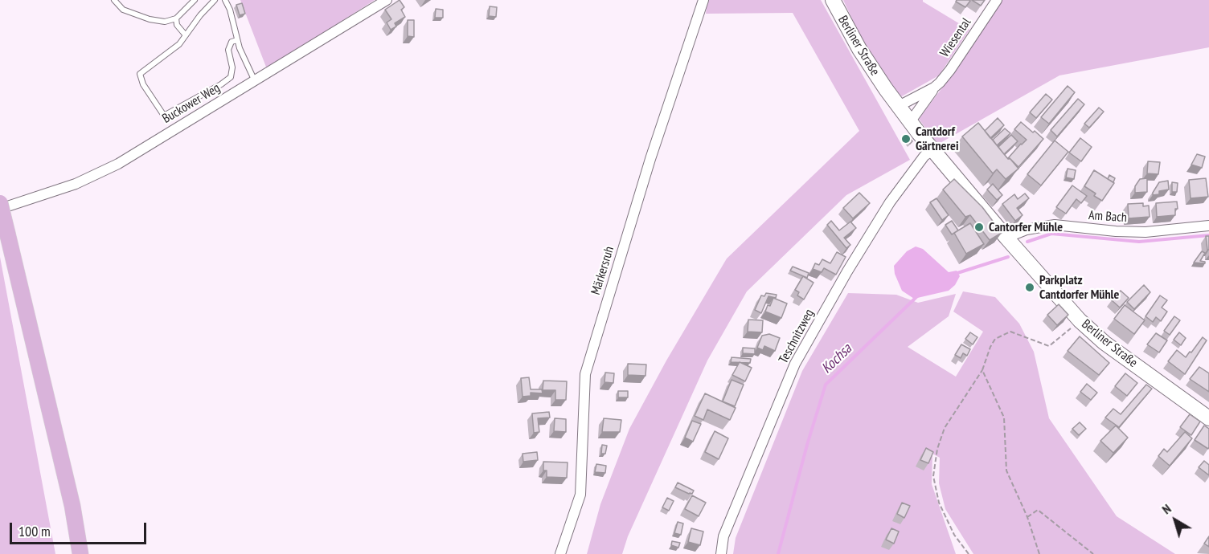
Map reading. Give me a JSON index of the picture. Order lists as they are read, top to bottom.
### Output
{
  "streets": {
    "main road": ["Berliner Straße"],
    "street": [
      "Wiesental",
      "Buckower Weg",
      "Am Bach",
      "Märkersruh",
      "Teschnitzweg"
    ]
  },
  "crossings": [
    ["Wiesental", "Berliner Straße"],
    ["Berliner Straße", "Am Bach"],
    ["Berliner Straße", "Teschnitzweg"]
  ],
  "water": ["Kochsa"],
  "places": ["Cantdorf Gärtnerei", "Cantorfer Mühle", "Parkplatz Cantdorfer Mühle"],
  "scale_bar": "100 m",
  "north": "top left"
}
